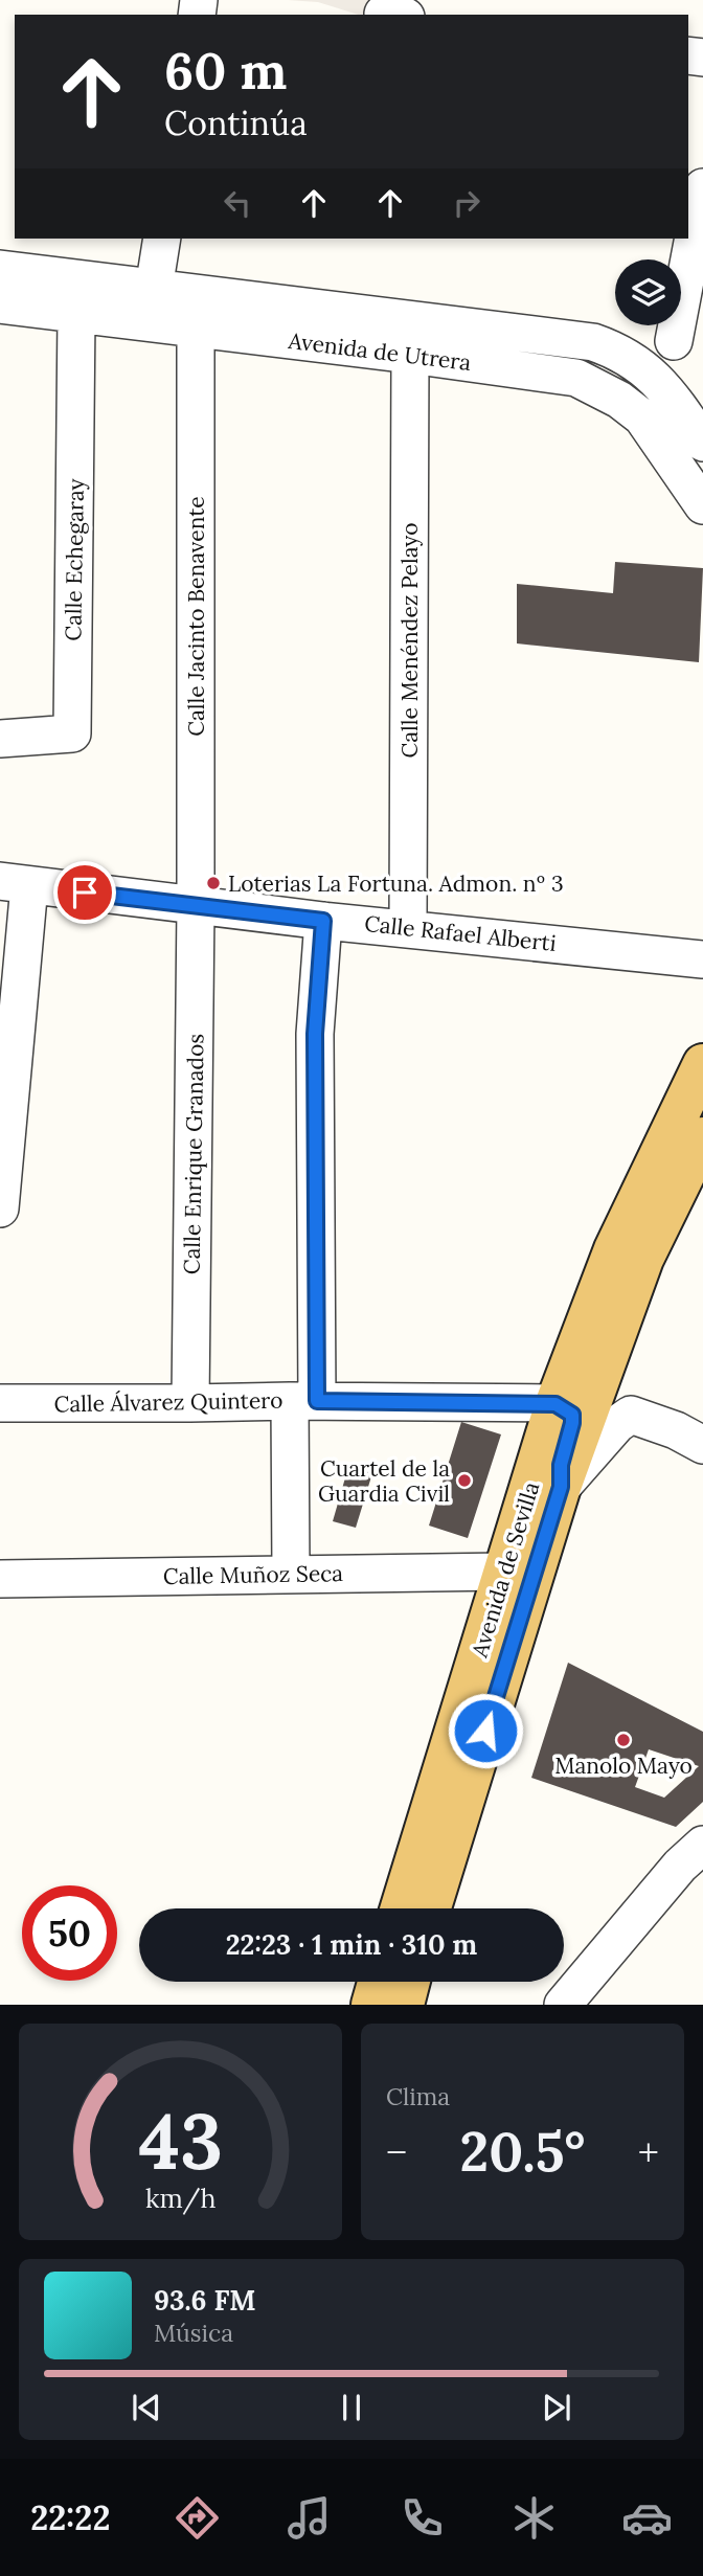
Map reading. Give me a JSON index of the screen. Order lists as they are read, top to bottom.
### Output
{
  "streets": {
    "main road": ["Avenida de Sevilla"],
    "street": [
      "Avenida de Utrera",
      "Calle Echegaray",
      "Calle Jacinto Benavente",
      "Calle Menéndez Pelayo",
      "Calle Rafael Alberti",
      "Calle Enrique Granados",
      "Calle Álvarez Quintero",
      "Calle Muñoz Seca"
    ]
  },
  "crossings": [
    ["Avenida de Utrera", "Calle Echegaray"],
    ["Avenida de Utrera", "Calle Jacinto Benavente"],
    ["Avenida de Utrera", "Calle Menéndez Pelayo"],
    ["Calle Jacinto Benavente", "Calle Rafael Alberti"],
    ["Calle Jacinto Benavente", "Calle Enrique Granados"],
    ["Calle Menéndez Pelayo", "Calle Rafael Alberti"],
    ["Calle Rafael Alberti", "Calle Enrique Granados"],
    ["Calle Enrique Granados", "Calle Álvarez Quintero"],
    ["Calle Álvarez Quintero", "Avenida de Sevilla"],
    ["Avenida de Sevilla", "Calle Muñoz Seca"]
  ],
  "places": ["Loterias La Fortuna. Admon. nº 3", "Cuartel de la Guardia Civil", "Manolo Mayo"],
  "page": {
    "turn": ["60 m", "Continúa"],
    "limit": "50",
    "trip": "22:23 · 1 min · 310 m",
    "tile": "Clima",
    "heat": ["−", "20.5°", "+"],
    "song": ["93.6 FM", "Música"],
    "tabs": "22:22",
    "gauge": ["43", "km/h"]
  }
}
